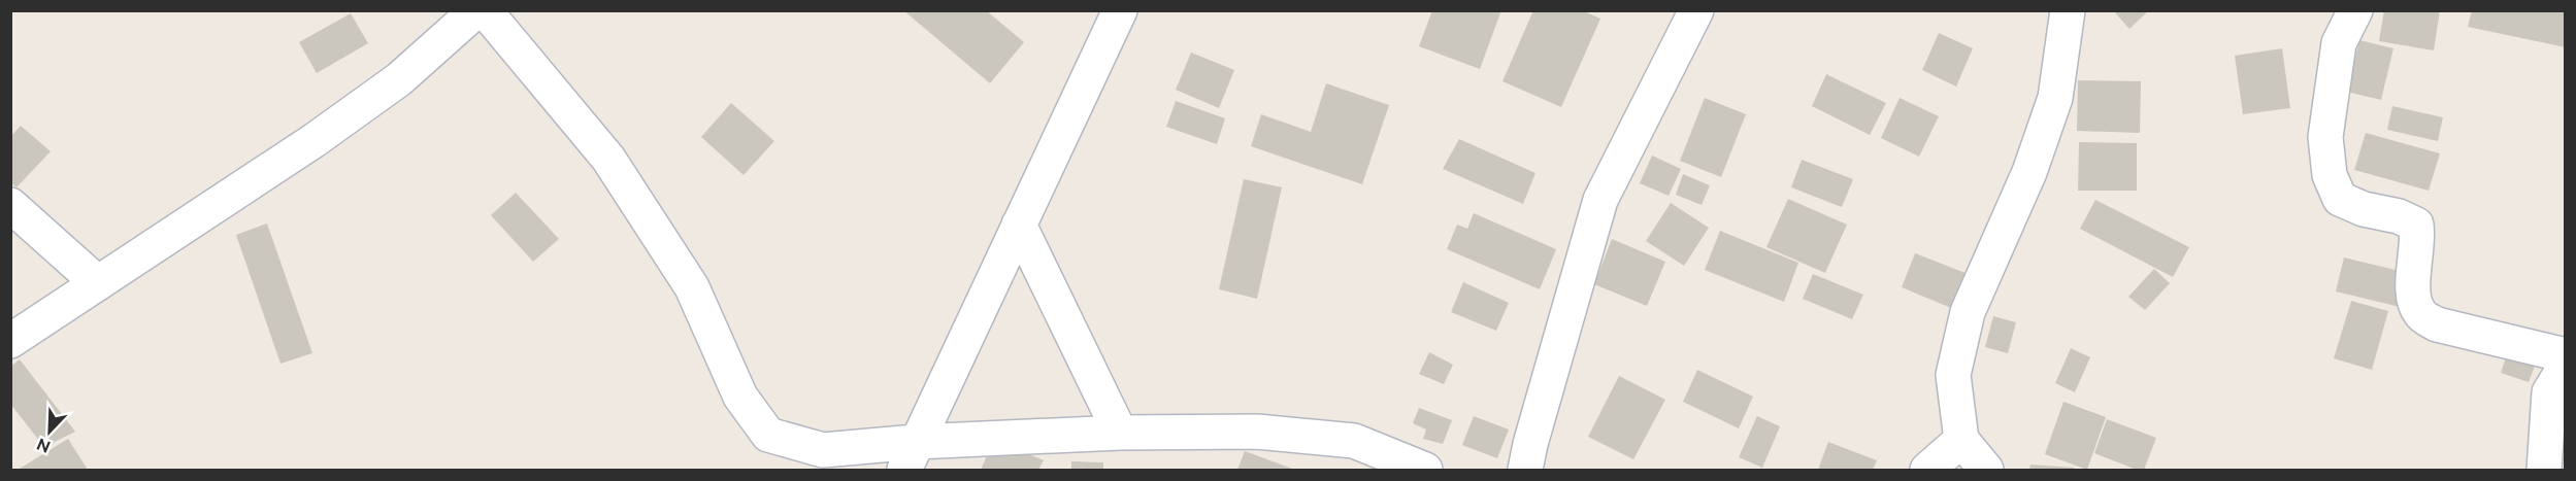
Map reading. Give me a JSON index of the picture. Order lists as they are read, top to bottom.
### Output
{
  "north": "bottom left"
}
